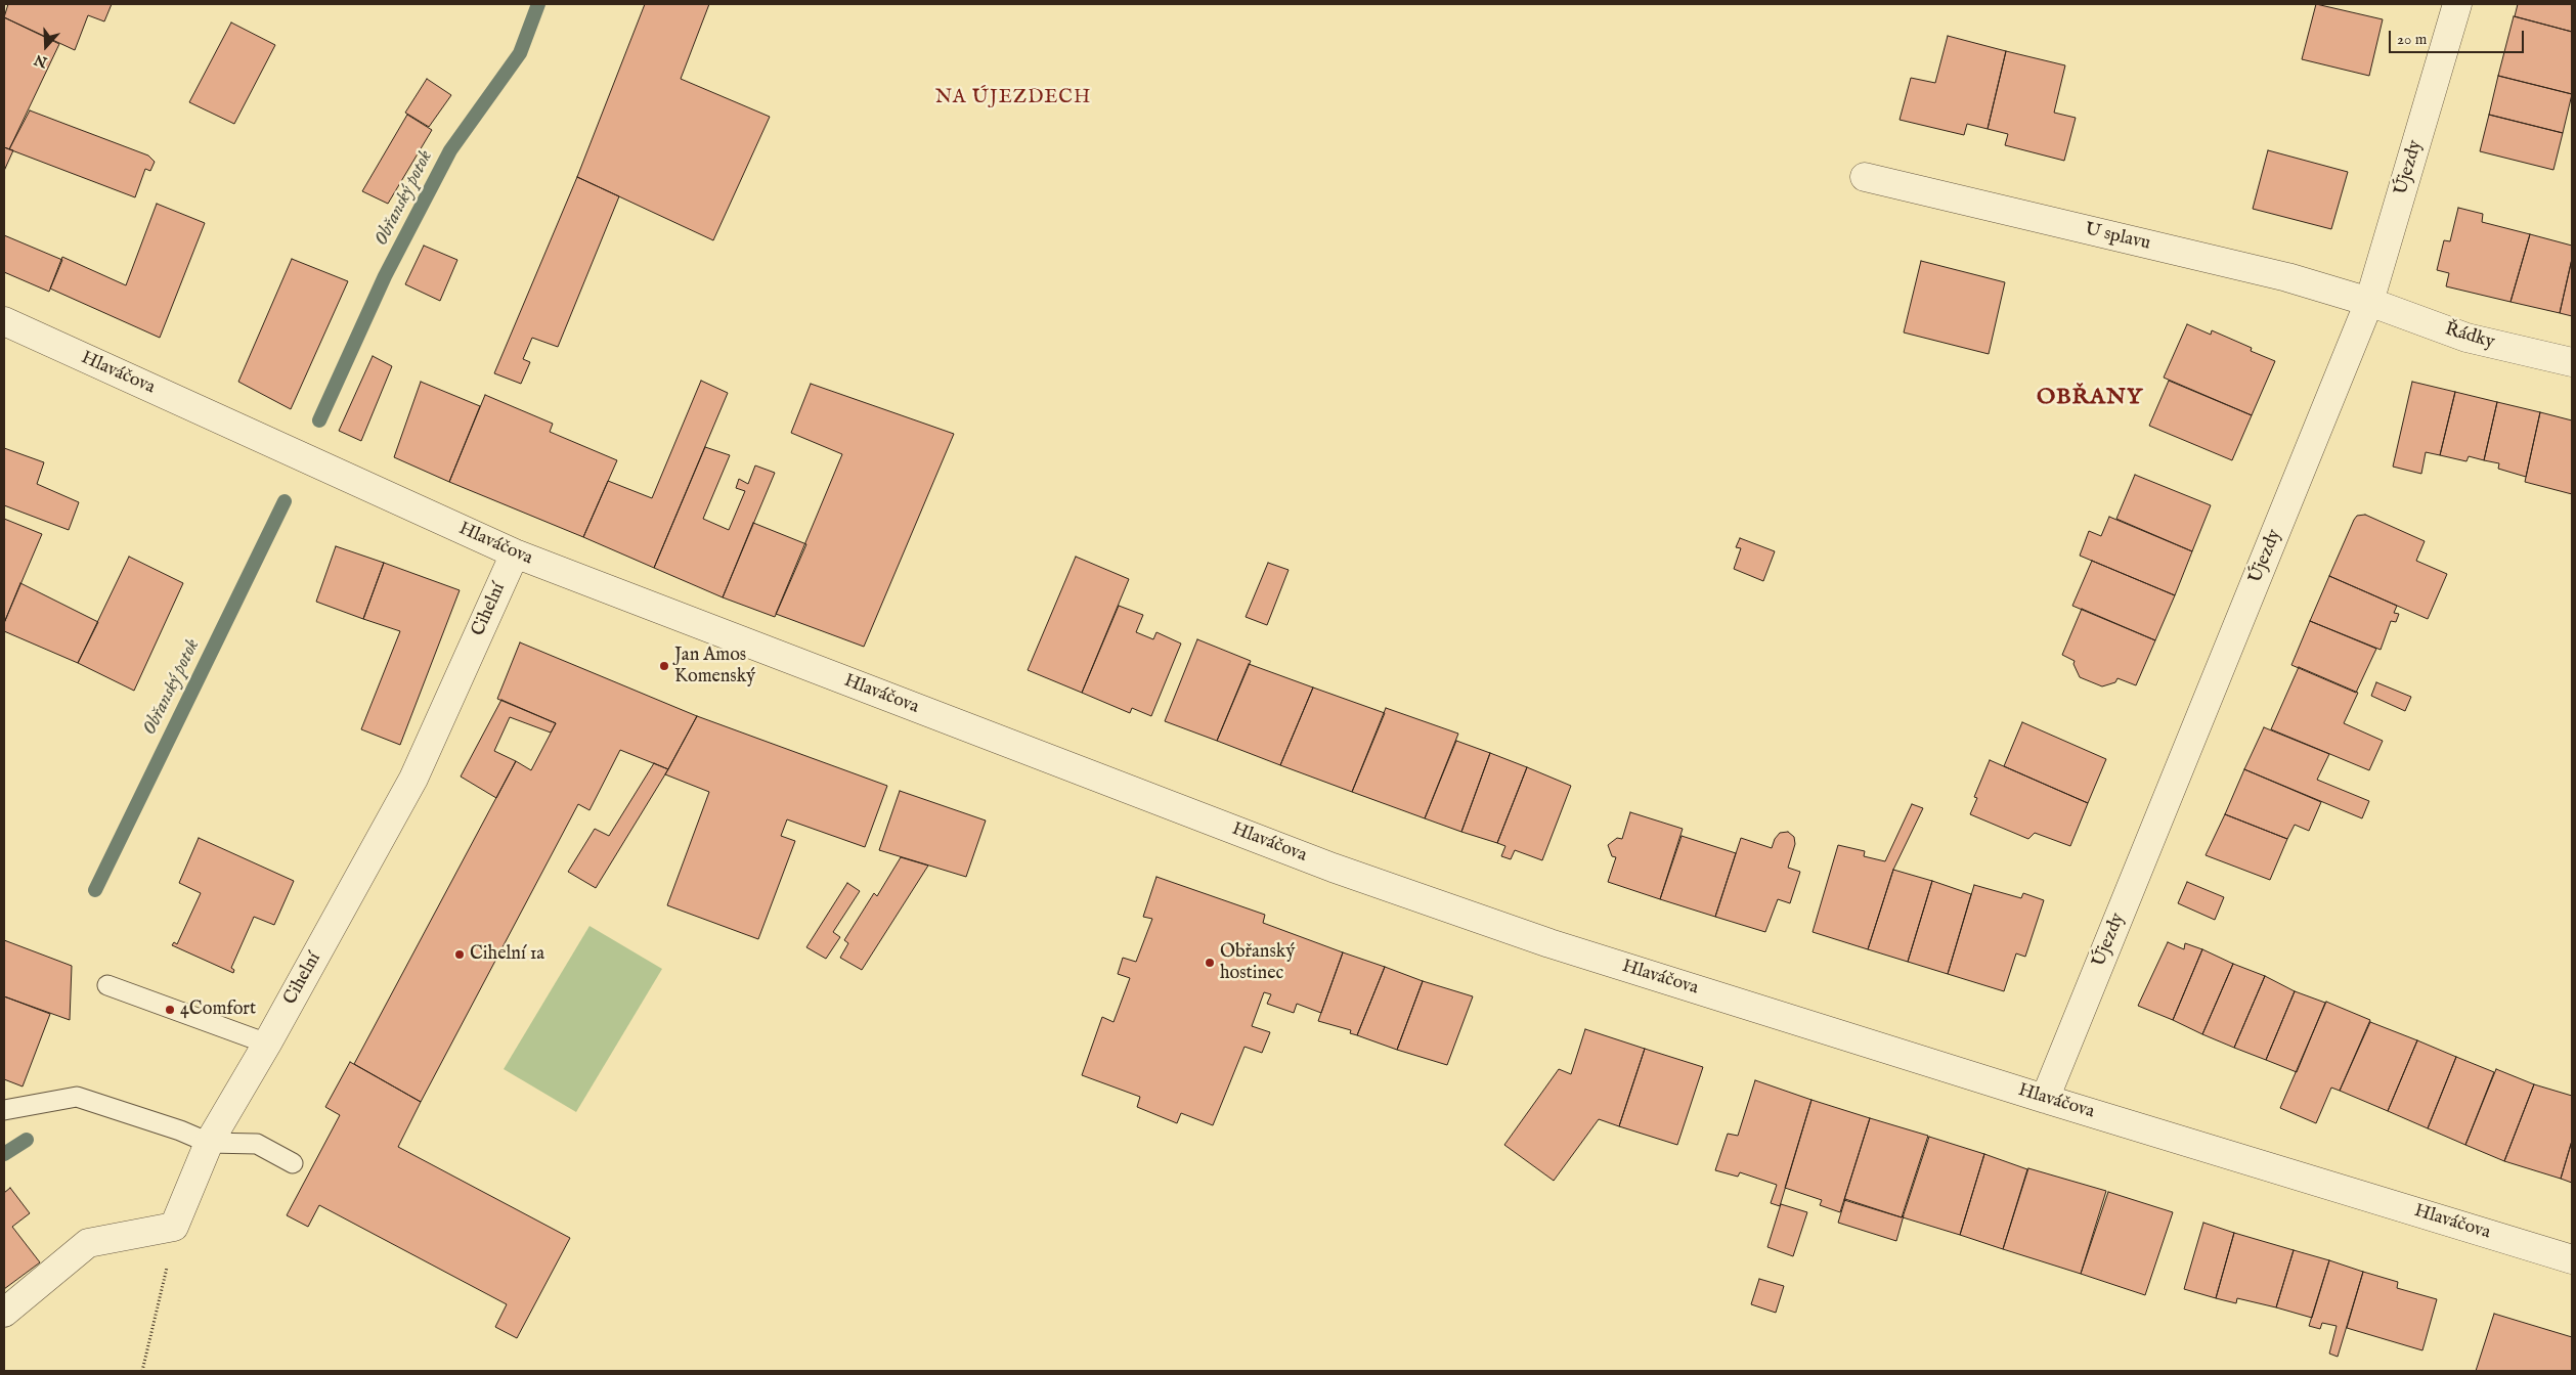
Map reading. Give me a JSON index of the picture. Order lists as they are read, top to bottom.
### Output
{
  "streets": {
    "street": [
      "Újezdy",
      "U splavu",
      "Řádky",
      "Hlaváčova",
      "Cihelní"
    ]
  },
  "crossings": [
    ["Újezdy", "U splavu"],
    ["Újezdy", "Řádky"],
    ["Újezdy", "Hlaváčova"],
    ["U splavu", "Řádky"],
    ["Hlaváčova", "Cihelní"]
  ],
  "districts": ["NA ÚJEZDECH", "OBŘANY"],
  "water": ["Obřanský potok"],
  "places": [
    "Jan Amos Komenský",
    "Cihelní 1a",
    "Obřanský hostinec",
    "4Comfort"
  ],
  "scale_bar": "20 m",
  "north": "bottom"
}
